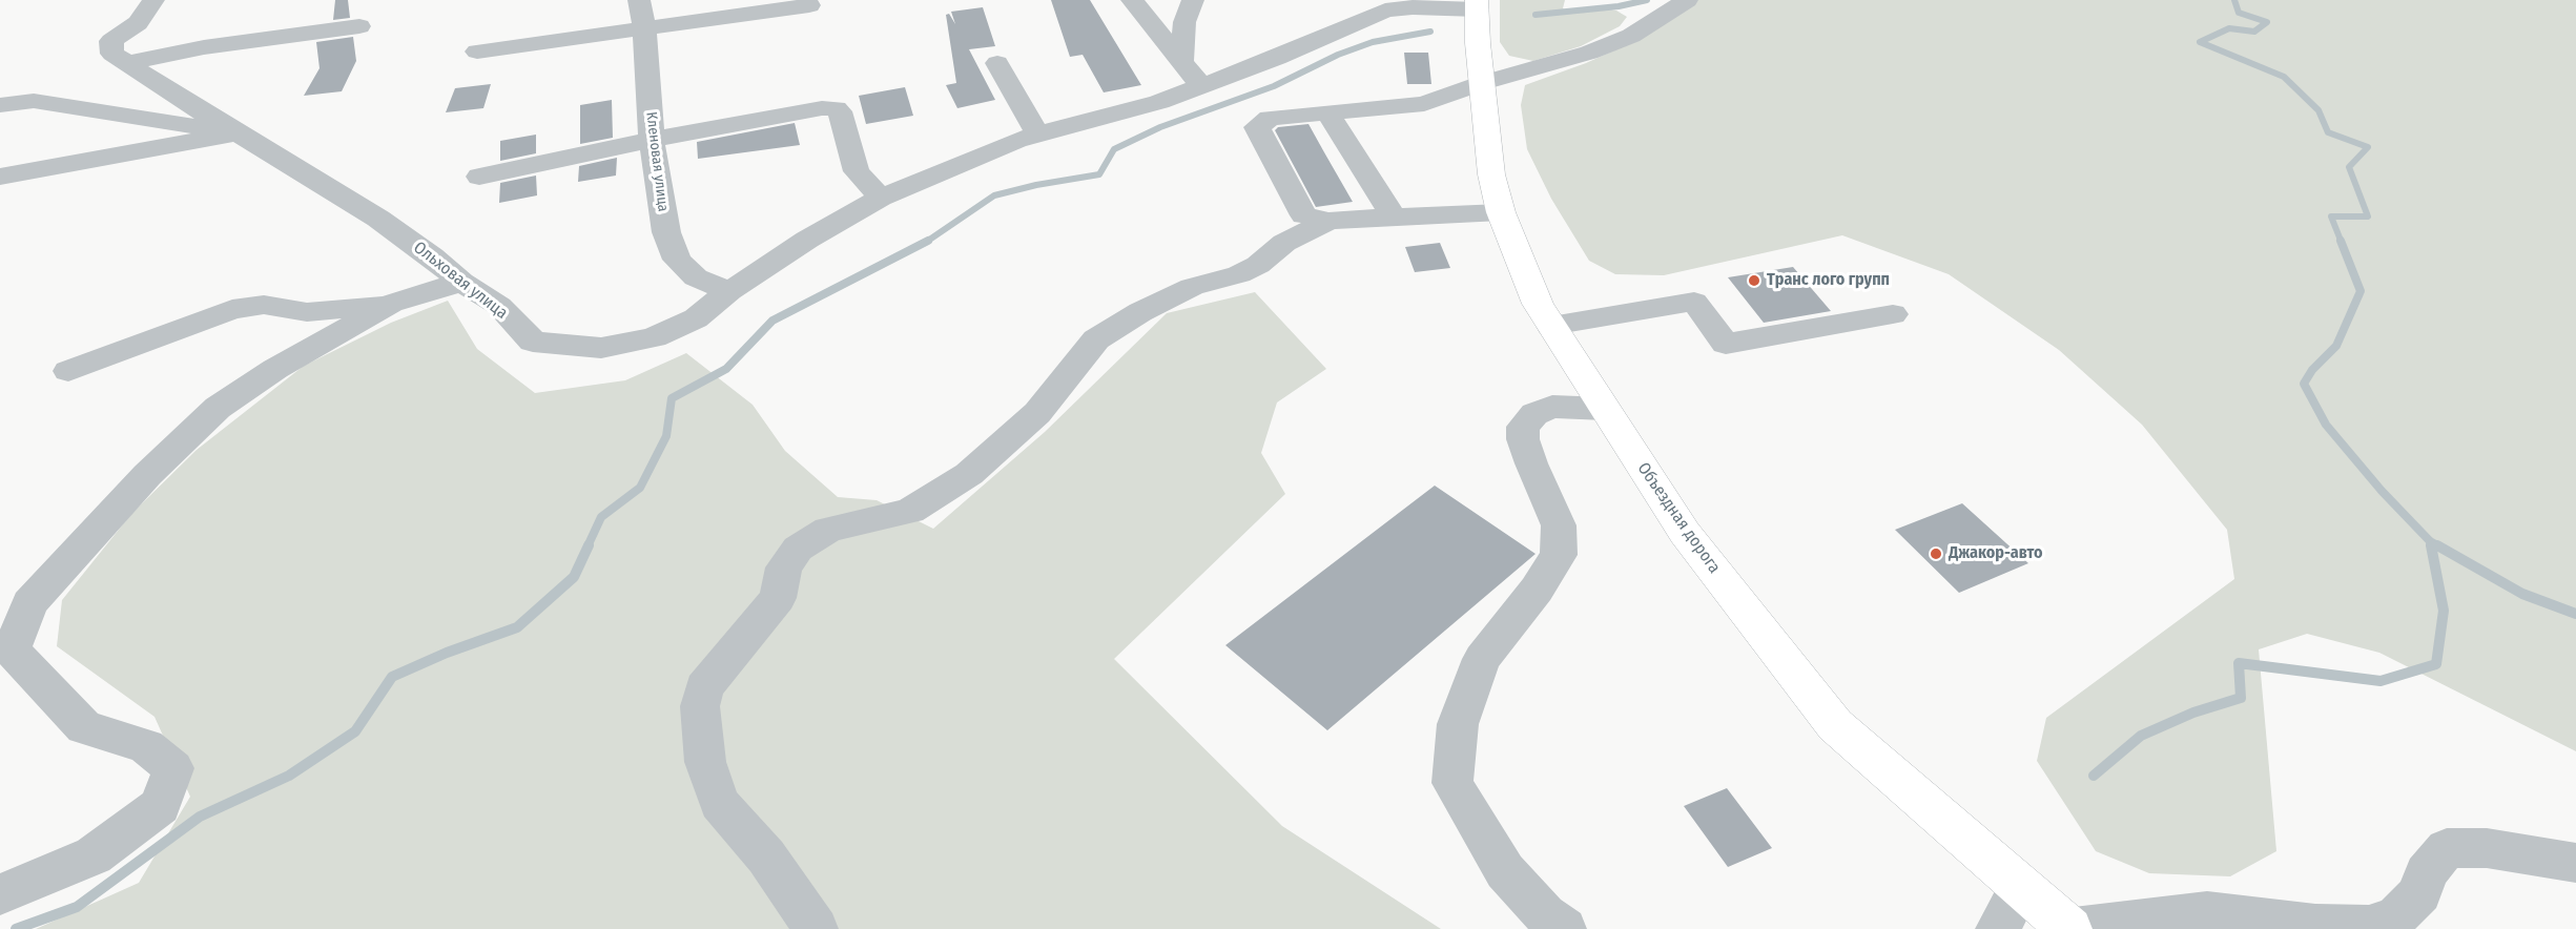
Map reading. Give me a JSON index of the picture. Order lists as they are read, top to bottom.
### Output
{
  "streets": {
    "main road": ["Объездная дорога"],
    "street": ["Кленовая улица", "Ольховая улица"]
  },
  "crossings": [
    ["Кленовая улица", "Ольховая улица"],
    ["Ольховая улица", "Объездная дорога"]
  ],
  "places": ["Транс лого групп", "Джакор-авто"]
}
